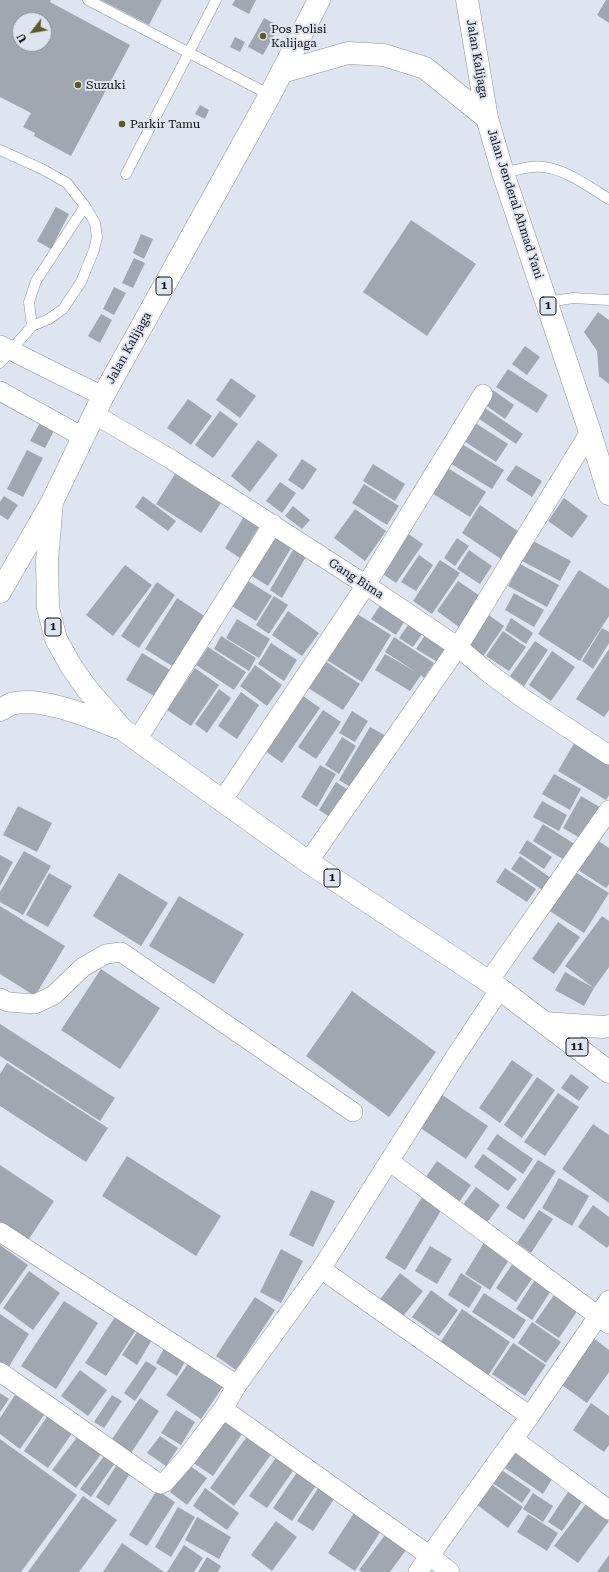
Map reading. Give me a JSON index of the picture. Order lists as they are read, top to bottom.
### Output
{
  "streets": {
    "highway": [
      "Jalan Kalijaga",
      "Jalan Jenderal Ahmad Yani",
      "1",
      "11"
    ],
    "street": ["Gang Bima"]
  },
  "crossings": [
    ["Jalan Kalijaga", "Jalan Jenderal Ahmad Yani"],
    ["Jalan Kalijaga", "1"],
    ["Jalan Kalijaga", "Gang Bima"],
    ["1", "11"]
  ],
  "places": ["Pos Polisi Kalijaga", "Suzuki", "Parkir Tamu"],
  "north": "bottom left"
}
